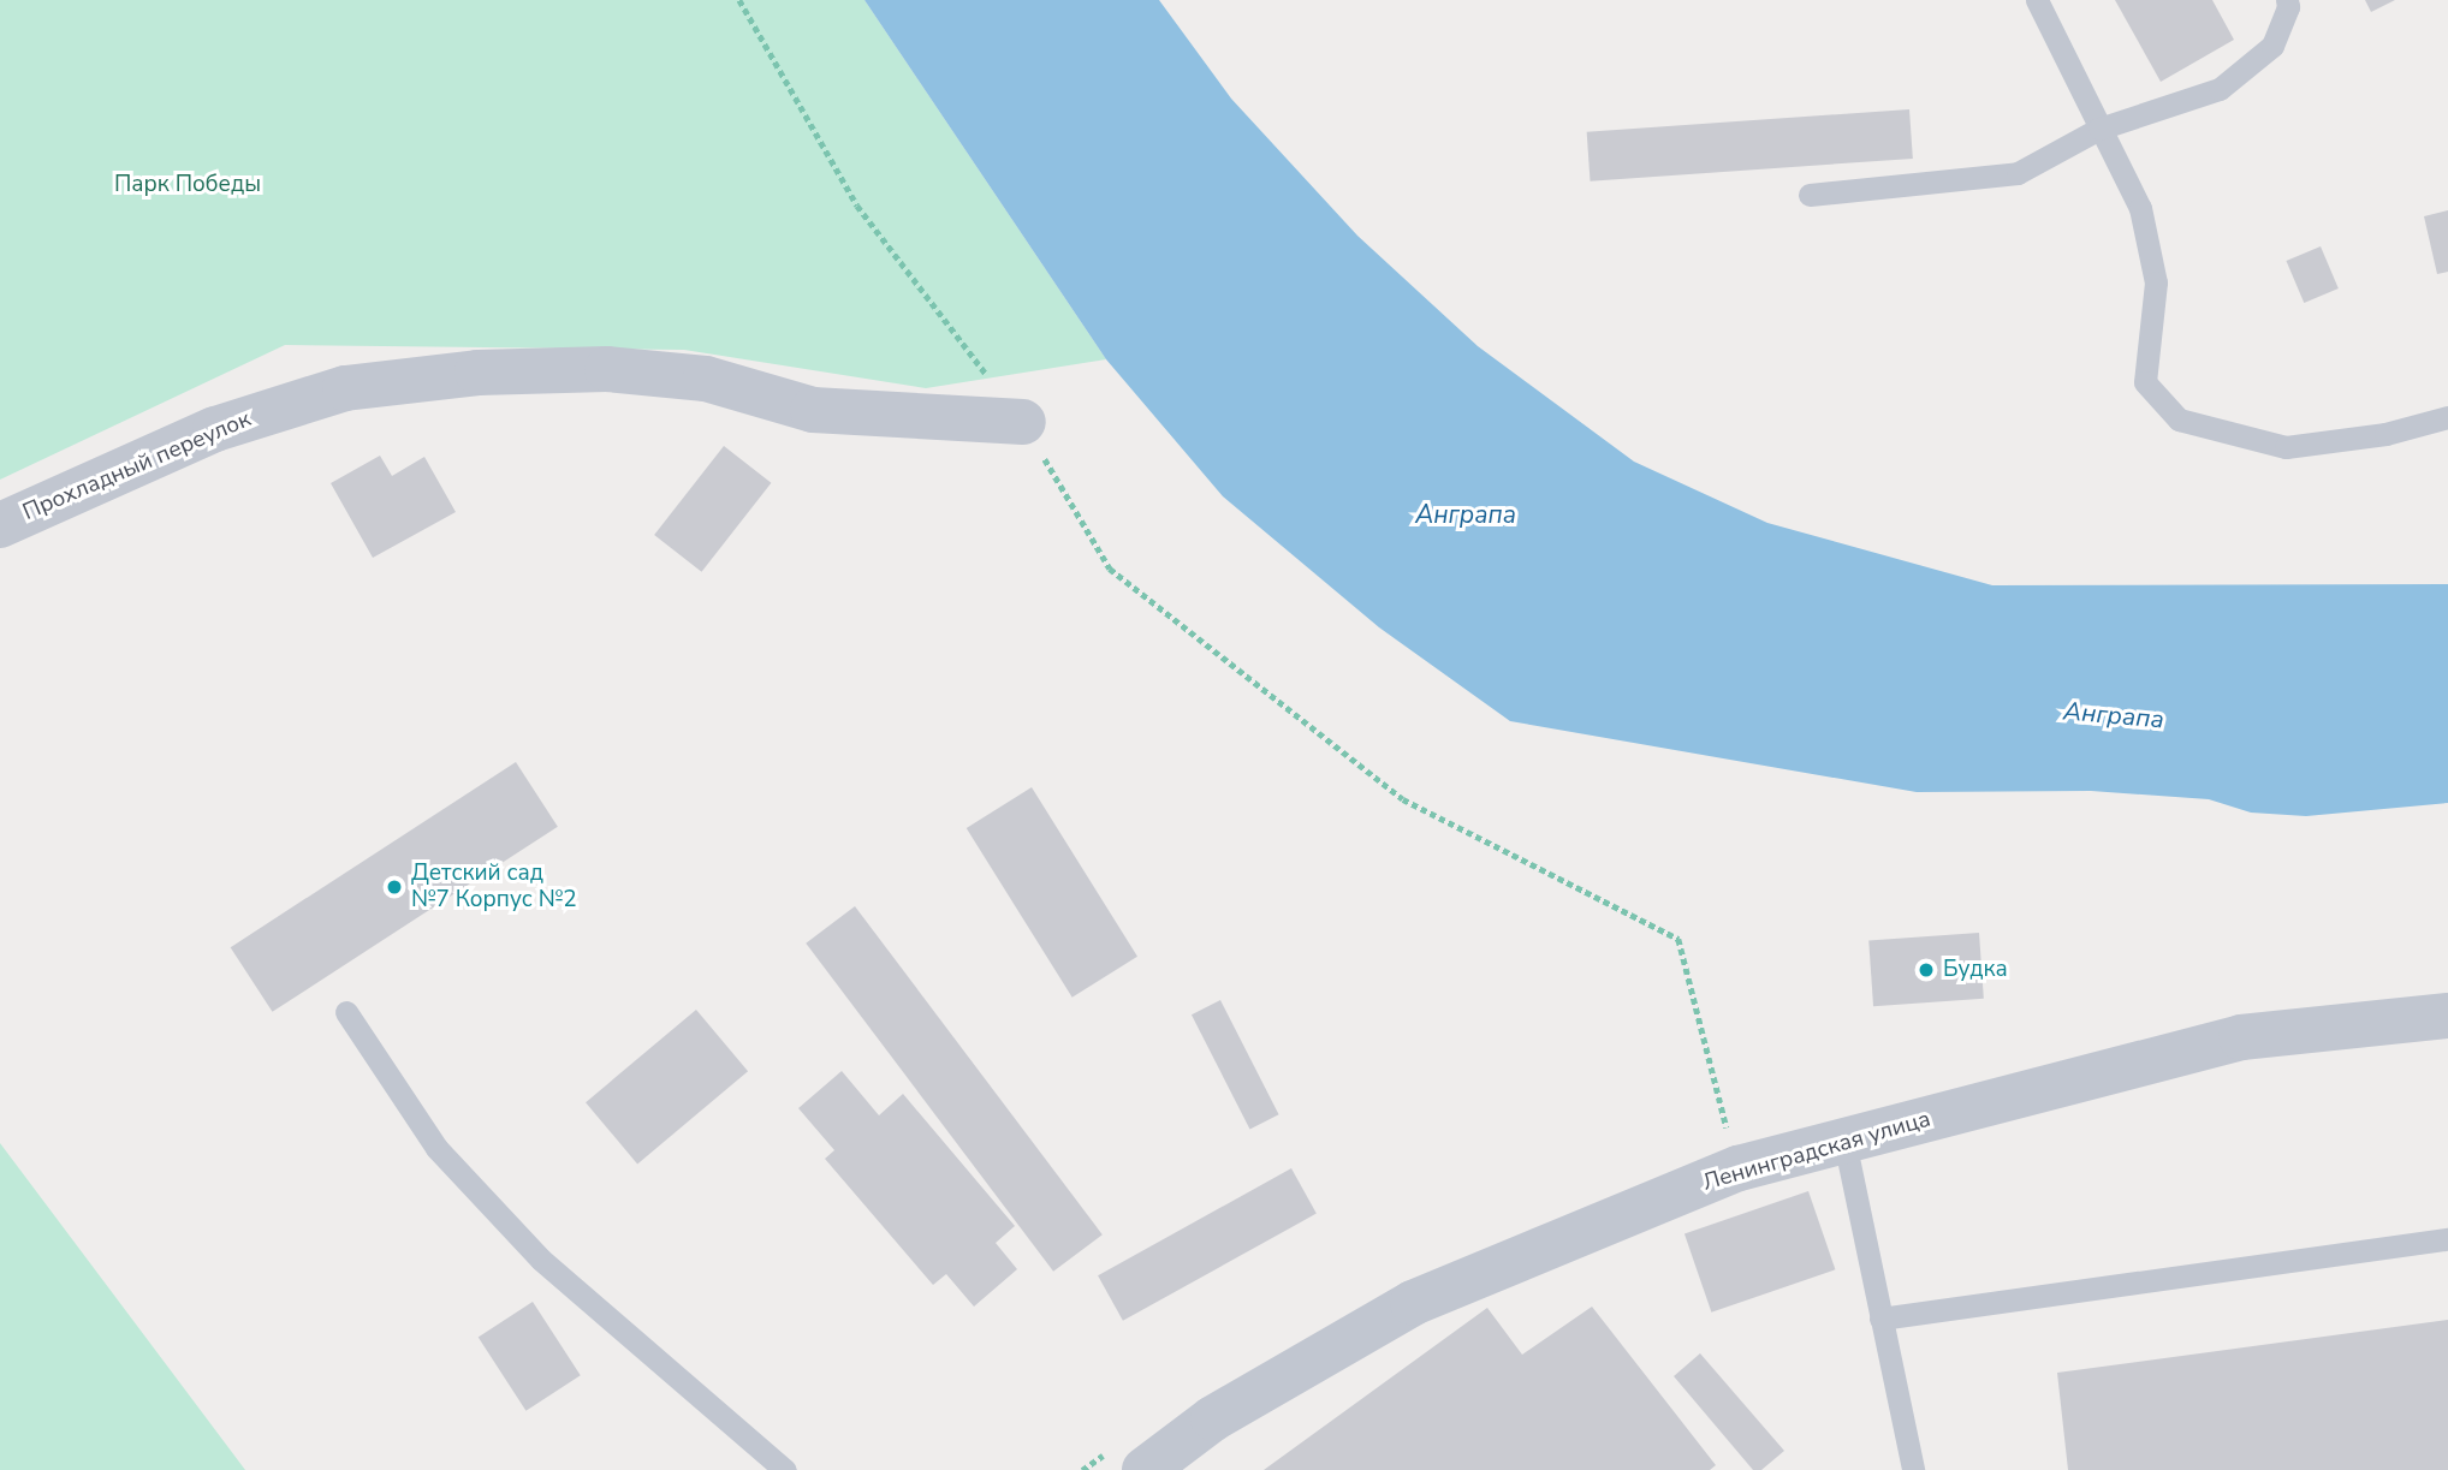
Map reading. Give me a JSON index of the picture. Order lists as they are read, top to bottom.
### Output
{
  "streets": {
    "street": ["Прохладный переулок", "Ленинградская улица"]
  },
  "water": ["Анграпа"],
  "parks": ["Парк Победы"],
  "places": ["Детский сад №7 Корпус №2", "Будка"]
}
